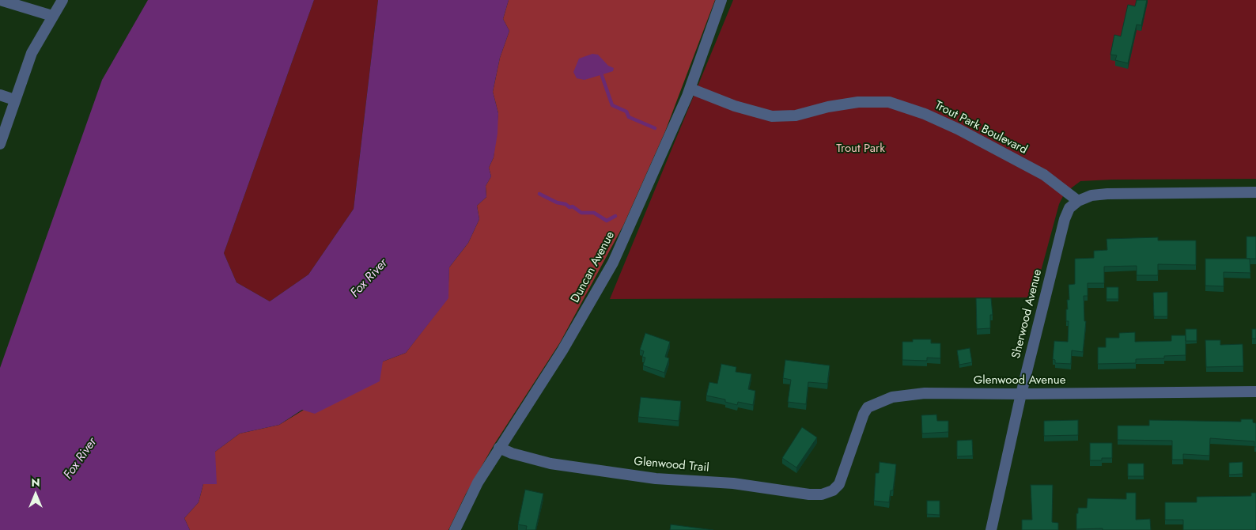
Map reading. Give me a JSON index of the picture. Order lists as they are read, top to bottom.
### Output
{
  "streets": {
    "street": [
      "Trout Park Boulevard",
      "Duncan Avenue",
      "Sherwood Avenue",
      "Glenwood Avenue",
      "Glenwood Trail"
    ]
  },
  "crossings": [
    ["Trout Park Boulevard", "Duncan Avenue"],
    ["Trout Park Boulevard", "Sherwood Avenue"],
    ["Duncan Avenue", "Glenwood Trail"],
    ["Sherwood Avenue", "Glenwood Avenue"],
    ["Glenwood Avenue", "Glenwood Trail"]
  ],
  "water": ["Fox River"],
  "parks": ["Trout Park"],
  "north": "top"
}
